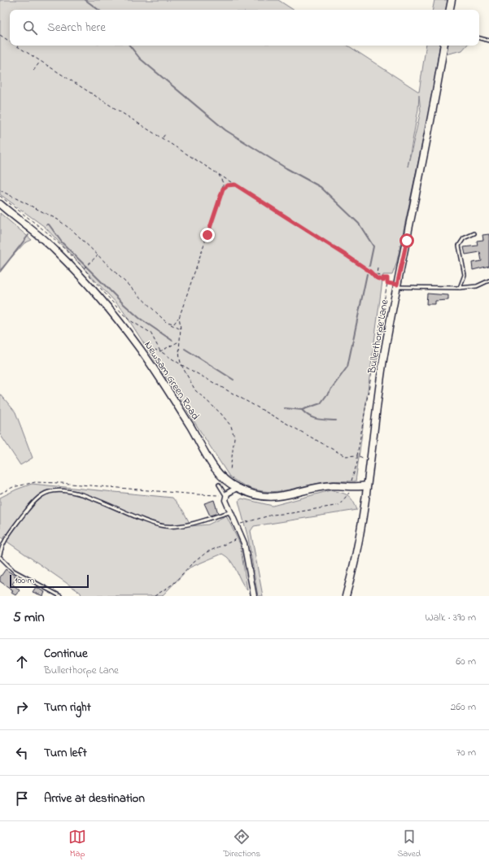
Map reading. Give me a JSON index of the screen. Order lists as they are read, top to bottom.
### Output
{
  "streets": {
    "street": ["Bullerthorpe Lane", "Newsam Green Road"]
  },
  "crossings": [
    ["Bullerthorpe Lane", "Newsam Green Road"]
  ],
  "scale_bar": "100 m",
  "page": {
    "search": "Search here",
    "scale": "100 m",
    "heading": ["5 min", "Walk · 390 m"],
    "list": [
      ["Continue", "Bullerthorpe Lane", "60 m"],
      ["Turn right", "260 m"],
      ["Turn left", "70 m"],
      "Arrive at destination"
    ],
    "nav": ["Map", "Directions", "Saved"]
  }
}
